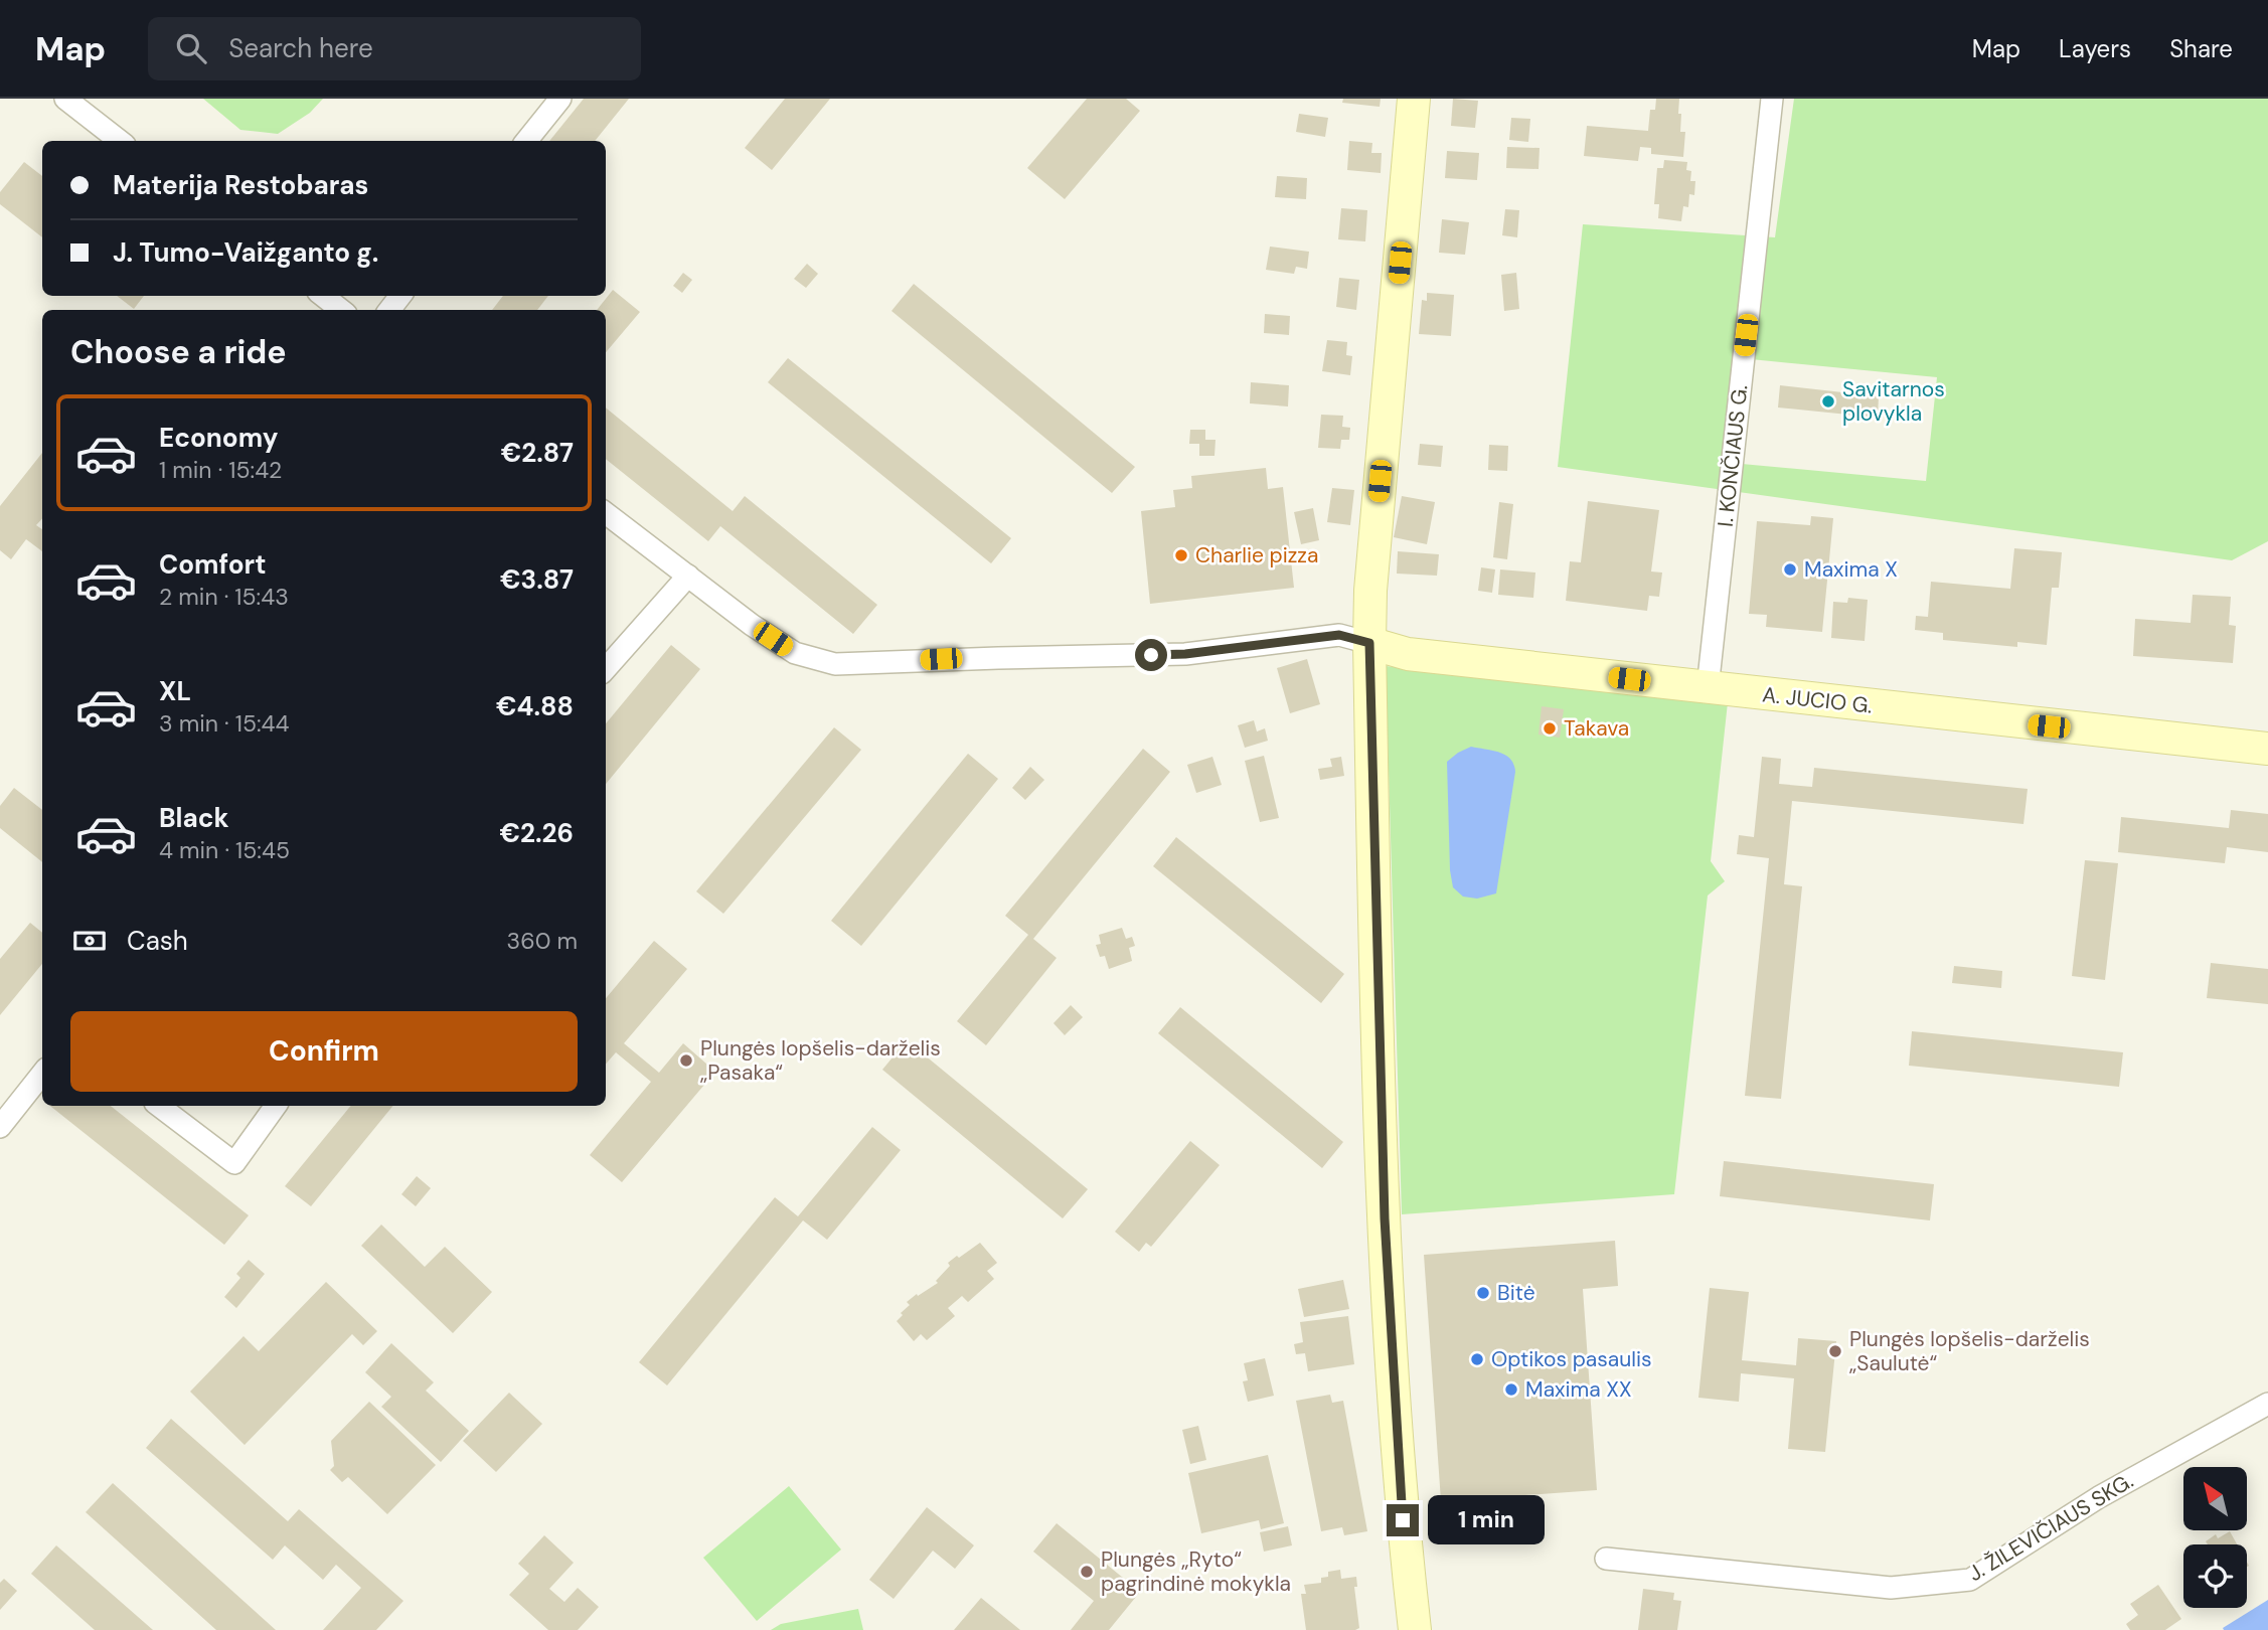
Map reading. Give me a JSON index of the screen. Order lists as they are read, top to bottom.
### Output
{
  "streets": {
    "main road": ["A. JUCIO G."],
    "street": ["I. KONČIAUS G.", "J. ŽILEVIČIAUS SKG."]
  },
  "crossings": [
    ["I. KONČIAUS G.", "A. JUCIO G."]
  ],
  "places": [
    "Savitarnos plovykla",
    "Charlie pizza",
    "Maxima X",
    "Takava",
    "Plungės lopšelis-darželis „Pasaka“",
    "Bitė",
    "Plungės lopšelis-darželis „Saulutė“",
    "Optikos pasaulis",
    "Maxima XX",
    "Plungės „Ryto“ pagrindinė mokykla"
  ],
  "north": "top left",
  "page": {
    "header": "Map",
    "search": "Search here",
    "nav": ["Map", "Layers", "Share"],
    "banner": ["Materija Restobaras", "J. Tumo-Vaižganto g."],
    "heading": "Choose a ride",
    "list": [
      {
        "name": "Economy",
        "note": "1 min · 15:42",
        "value": "€2.87"
      },
      {
        "name": "Comfort",
        "note": "2 min · 15:43",
        "value": "€3.87"
      },
      {
        "name": "XL",
        "note": "3 min · 15:44",
        "value": "€4.88"
      },
      {
        "name": "Black",
        "note": "4 min · 15:45",
        "value": "€2.26"
      }
    ],
    "pay": ["Cash", "360 m"],
    "buttons": "Confirm",
    "bubble": "1 min"
  }
}
